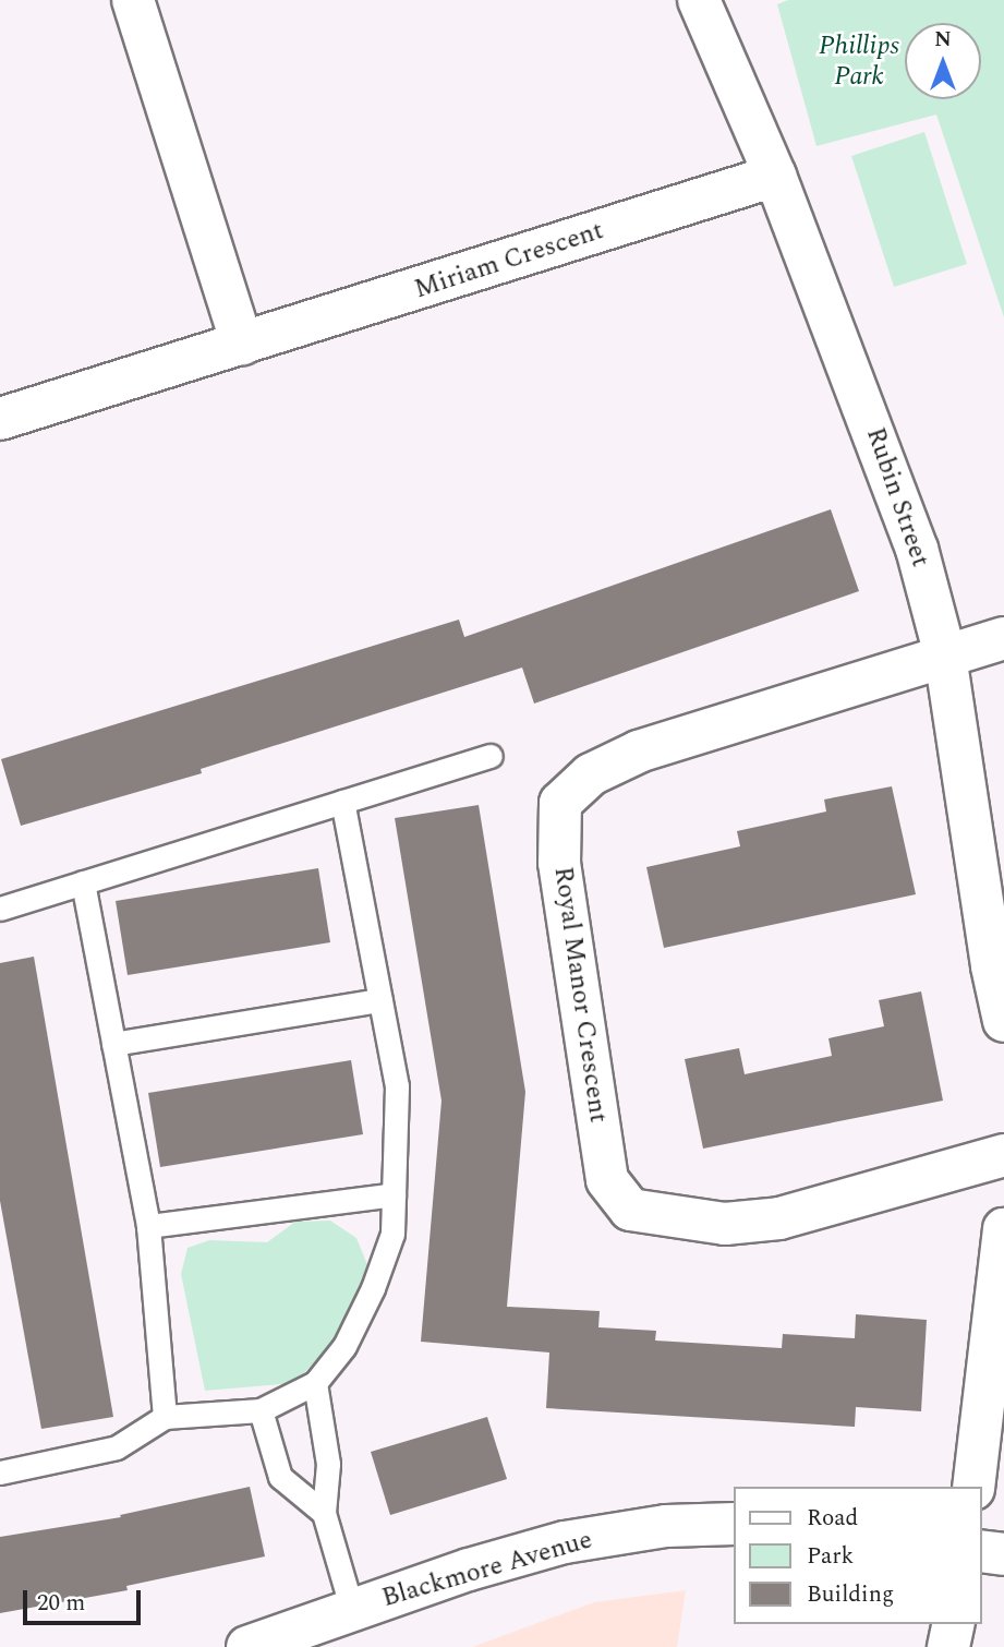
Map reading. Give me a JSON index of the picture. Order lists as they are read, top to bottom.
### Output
{
  "streets": {
    "street": [
      "Miriam Crescent",
      "Rubin Street",
      "Royal Manor Crescent",
      "Blackmore Avenue"
    ]
  },
  "crossings": [
    ["Miriam Crescent", "Rubin Street"],
    ["Rubin Street", "Royal Manor Crescent"]
  ],
  "parks": ["Phillips Park"],
  "legend": ["Road", "Park", "Building"],
  "scale_bar": "20 m",
  "north": "top"
}
